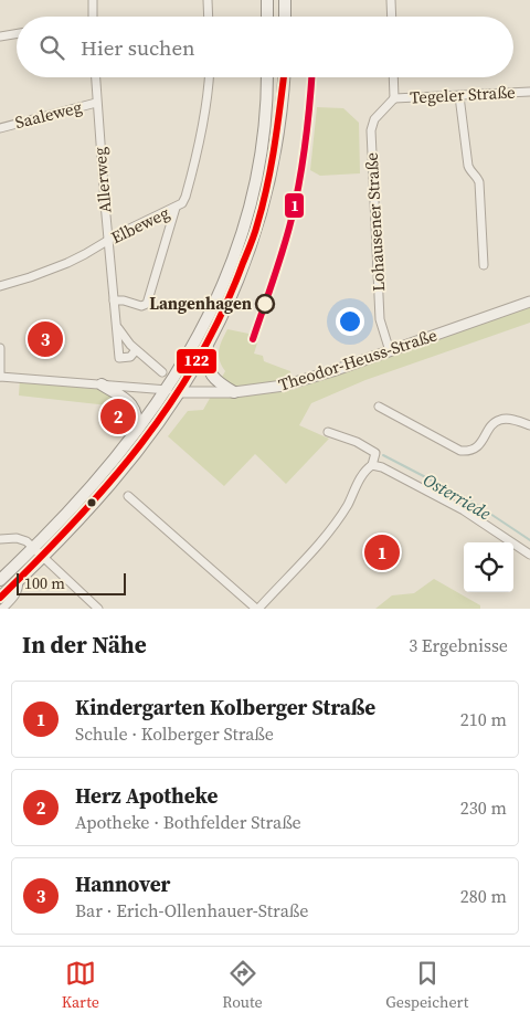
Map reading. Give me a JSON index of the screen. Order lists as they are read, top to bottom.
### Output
{
  "streets": {
    "street": [
      "Tegeler Straße",
      "Saaleweg",
      "Allerweg",
      "Lohausener Straße",
      "Elbeweg",
      "Theodor-Heuss-Straße"
    ]
  },
  "crossings": [
    ["Tegeler Straße", "Lohausener Straße"],
    ["Saaleweg", "Allerweg"],
    ["Allerweg", "Elbeweg"],
    ["Lohausener Straße", "Theodor-Heuss-Straße"]
  ],
  "water": ["Osterriede"],
  "places": ["Langenhagen"],
  "lines": ["transit line 1", "transit line 122"],
  "scale_bar": "100 m",
  "page": {
    "search": "Hier suchen",
    "pins": ["3", "2", "1"],
    "scale": "100 m",
    "heading": ["In der Nähe", "3 Ergebnisse"],
    "list": [
      {
        "mark": "1",
        "name": "Kindergarten Kolberger Straße",
        "note": "Schule · Kolberger Straße",
        "value": "210 m"
      },
      {
        "mark": "2",
        "name": "Herz Apotheke",
        "note": "Apotheke · Bothfelder Straße",
        "value": "230 m"
      },
      {
        "mark": "3",
        "name": "Hannover",
        "note": "Bar · Erich-Ollenhauer-Straße",
        "value": "280 m"
      }
    ],
    "nav": ["Karte", "Route", "Gespeichert"]
  }
}
